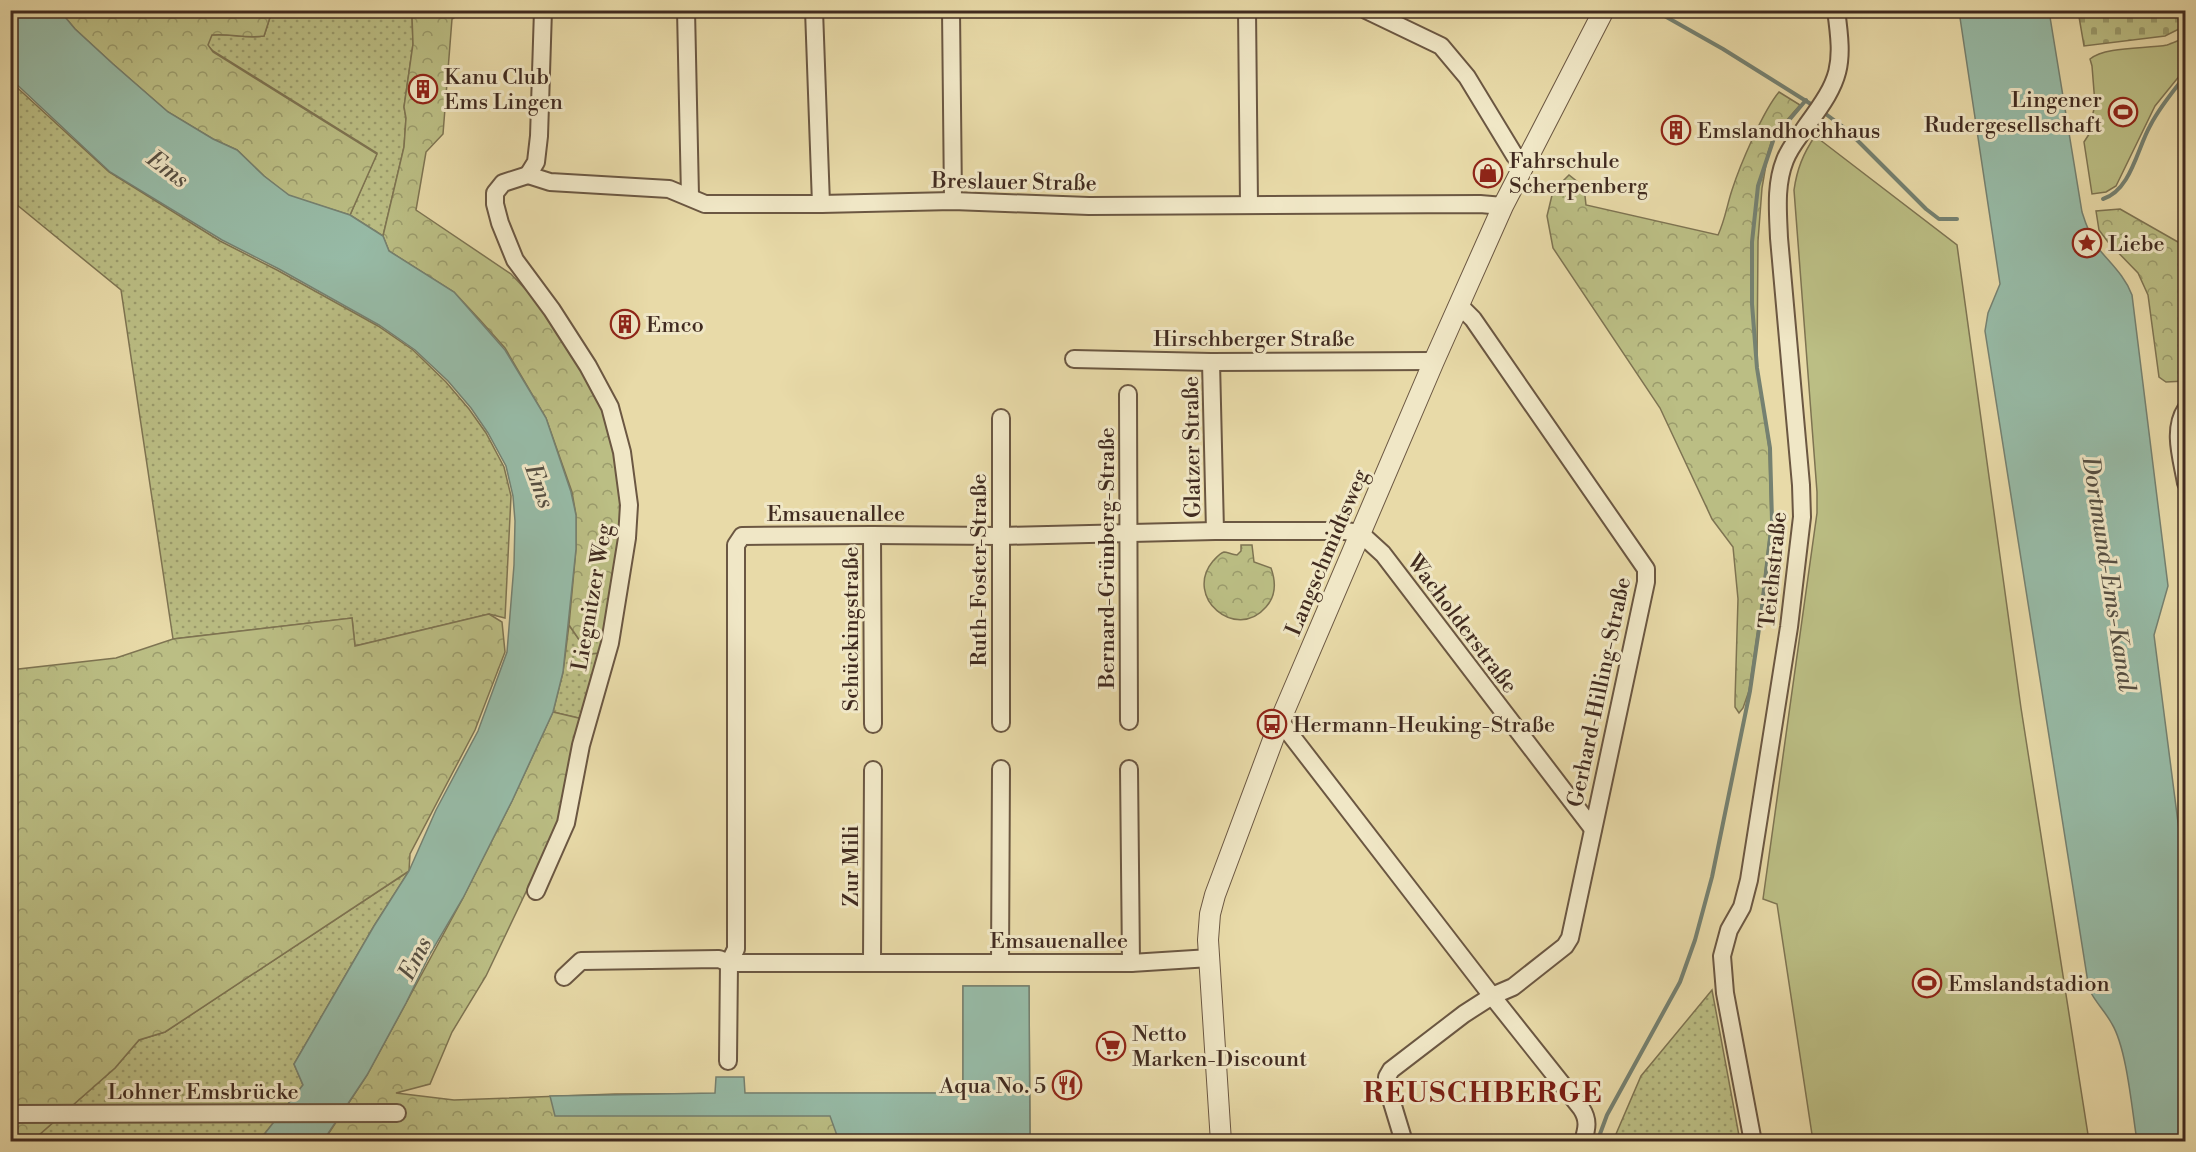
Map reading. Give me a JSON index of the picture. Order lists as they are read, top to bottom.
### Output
{
  "streets": {
    "street": [
      "Breslauer Straße",
      "Hirschberger Straße",
      "Glatzer Straße",
      "Emsauenallee",
      "Langschmidtsweg",
      "Bernard-Grünberg-Straße",
      "Ruth-Foster-Straße",
      "Teichstraße",
      "Liegnitzer Weg",
      "Wacholderstraße",
      "Schückingstraße",
      "Gerhard-Hilling-Straße",
      "Zur Mili",
      "Lohner Emsbrücke"
    ]
  },
  "crossings": [
    ["Breslauer Straße", "Langschmidtsweg"],
    ["Breslauer Straße", "Liegnitzer Weg"],
    ["Hirschberger Straße", "Glatzer Straße"],
    ["Hirschberger Straße", "Langschmidtsweg"],
    ["Glatzer Straße", "Emsauenallee"],
    ["Emsauenallee", "Langschmidtsweg"],
    ["Emsauenallee", "Bernard-Grünberg-Straße"],
    ["Emsauenallee", "Ruth-Foster-Straße"],
    ["Emsauenallee", "Wacholderstraße"],
    ["Emsauenallee", "Schückingstraße"],
    ["Emsauenallee", "Zur Mili"],
    ["Langschmidtsweg", "Wacholderstraße"],
    ["Langschmidtsweg", "Gerhard-Hilling-Straße"],
    ["Wacholderstraße", "Gerhard-Hilling-Straße"]
  ],
  "districts": ["REUSCHBERGE"],
  "water": ["Ems", "Dortmund-Ems-Kanal"],
  "places": {
    "building": ["Kanu Club Ems Lingen", "Emslandhochhaus", "Emco"],
    "sports": ["Lingener Rudergesellschaft", "Emslandstadion"],
    "shop": ["Fahrschule Scherpenberg"],
    "place": ["Liebe"],
    "bus stop": ["Hermann-Heuking-Straße"],
    "supermarket": ["Netto Marken-Discount"],
    "restaurant": ["Aqua No. 5"]
  }
}
